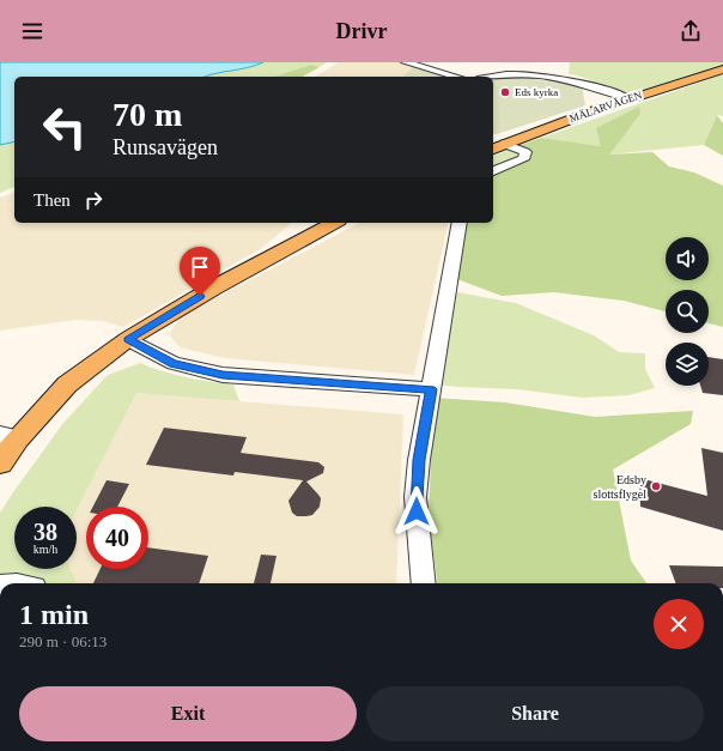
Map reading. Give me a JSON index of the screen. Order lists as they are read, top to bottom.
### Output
{
  "streets": {
    "main road": ["MÄLARVÄGEN"]
  },
  "places": ["Eds kyrka", "Edsby slottsflygel"],
  "page": {
    "header": "Drivr",
    "turn": ["70 m", "Runsavägen"],
    "then": "Then",
    "speed": "38 km/h",
    "limit": "40",
    "heading": ["1 min", "290 m · 06:13"],
    "buttons": ["Exit", "Share"]
  }
}
